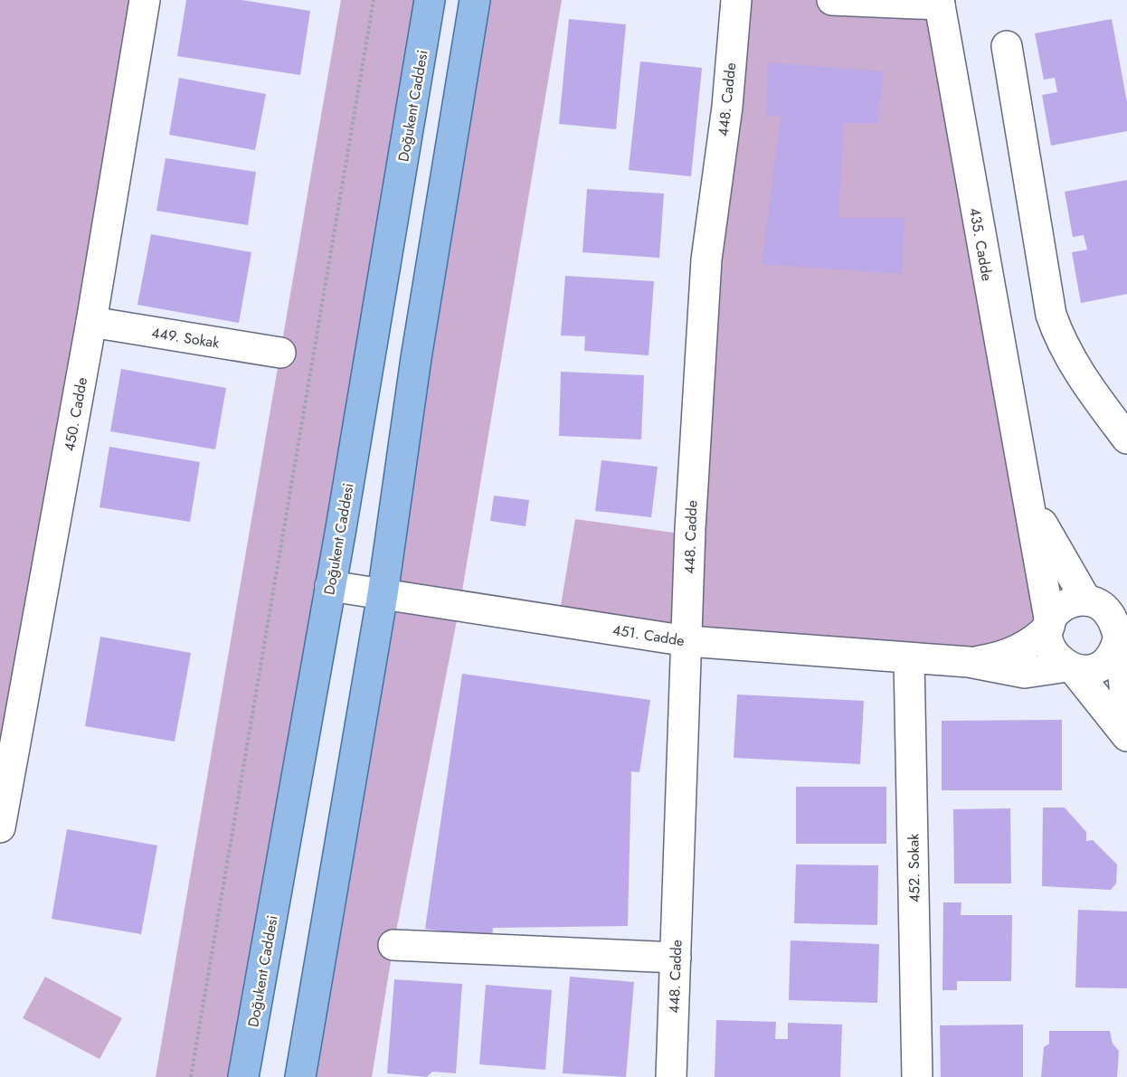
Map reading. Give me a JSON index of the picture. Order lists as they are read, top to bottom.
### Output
{
  "streets": {
    "main road": ["Doğukent Caddesi"],
    "street": [
      "448. Cadde",
      "435. Cadde",
      "449. Sokak",
      "450. Cadde",
      "451. Cadde",
      "452. Sokak"
    ]
  },
  "crossings": [
    ["448. Cadde", "451. Cadde"],
    ["Doğukent Caddesi", "451. Cadde"],
    ["449. Sokak", "450. Cadde"],
    ["451. Cadde", "452. Sokak"]
  ]
}
